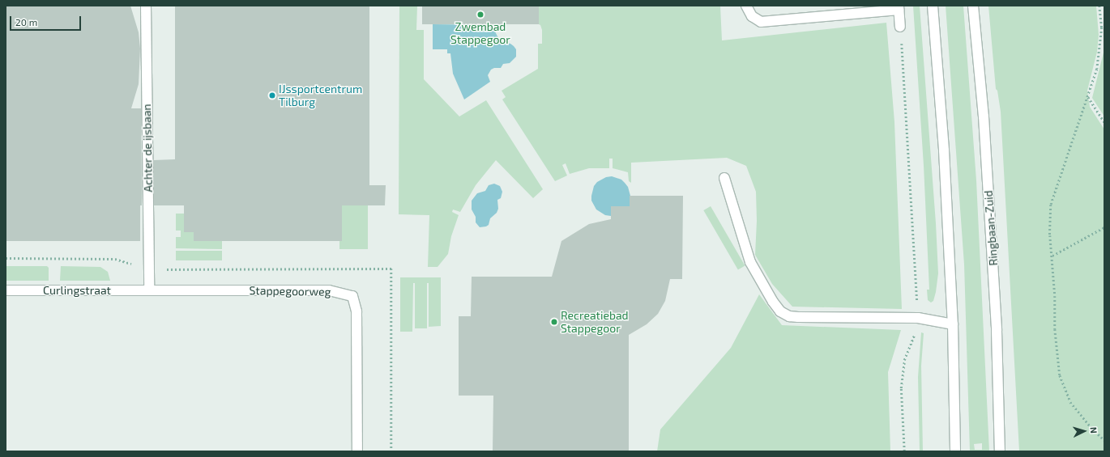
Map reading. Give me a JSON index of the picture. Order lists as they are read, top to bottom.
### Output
{
  "streets": {
    "street": [
      "Achter de ijsbaan",
      "Ringbaan-Zuid",
      "Curlingstraat",
      "Stappegoorweg"
    ]
  },
  "crossings": [
    ["Achter de ijsbaan", "Curlingstraat"],
    ["Achter de ijsbaan", "Stappegoorweg"],
    ["Curlingstraat", "Stappegoorweg"]
  ],
  "places": ["Zwembad Stappegoor", "IJssportcentrum Tilburg", "Recreatiebad Stappegoor"],
  "scale_bar": "20 m",
  "north": "right"
}
